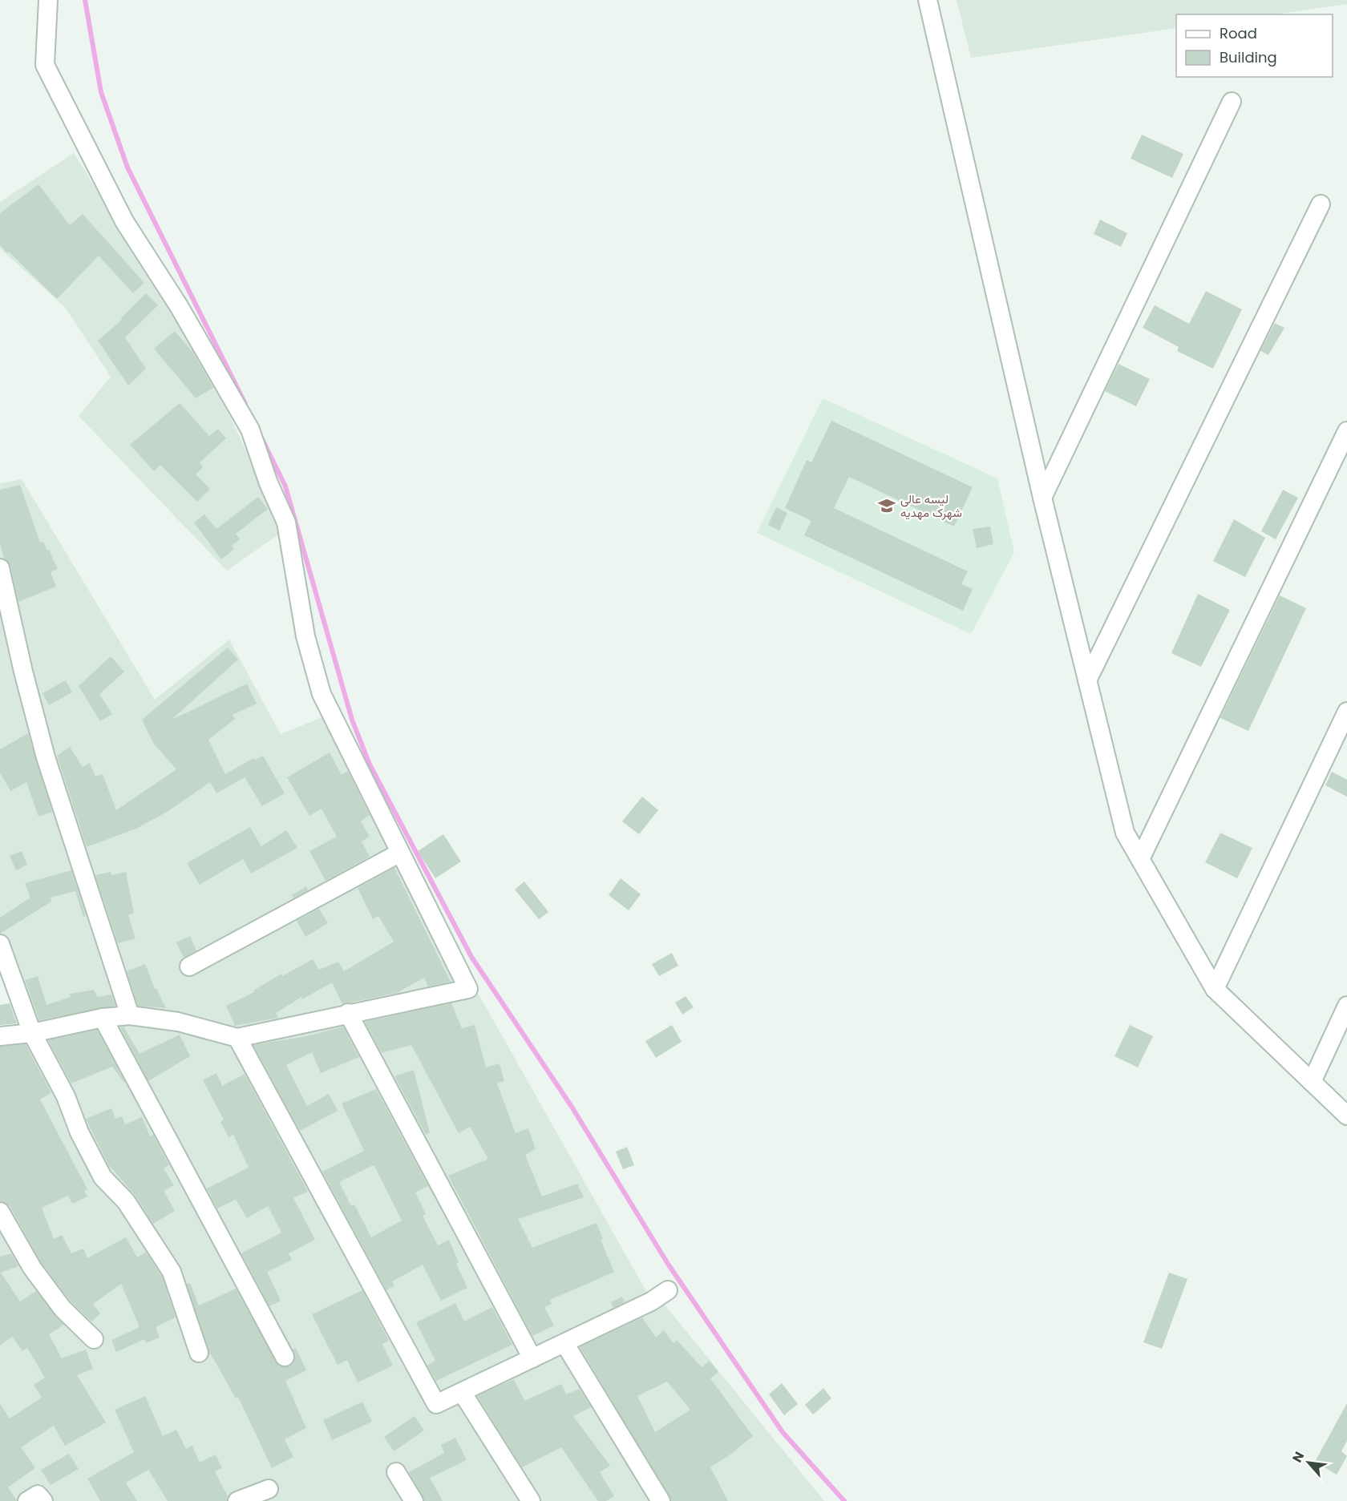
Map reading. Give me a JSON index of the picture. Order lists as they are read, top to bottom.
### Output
{
  "places": {
    "school or university": ["لیسه عالی شهرک مهدیه"]
  },
  "legend": ["Road", "Building"],
  "north": "top left"
}
